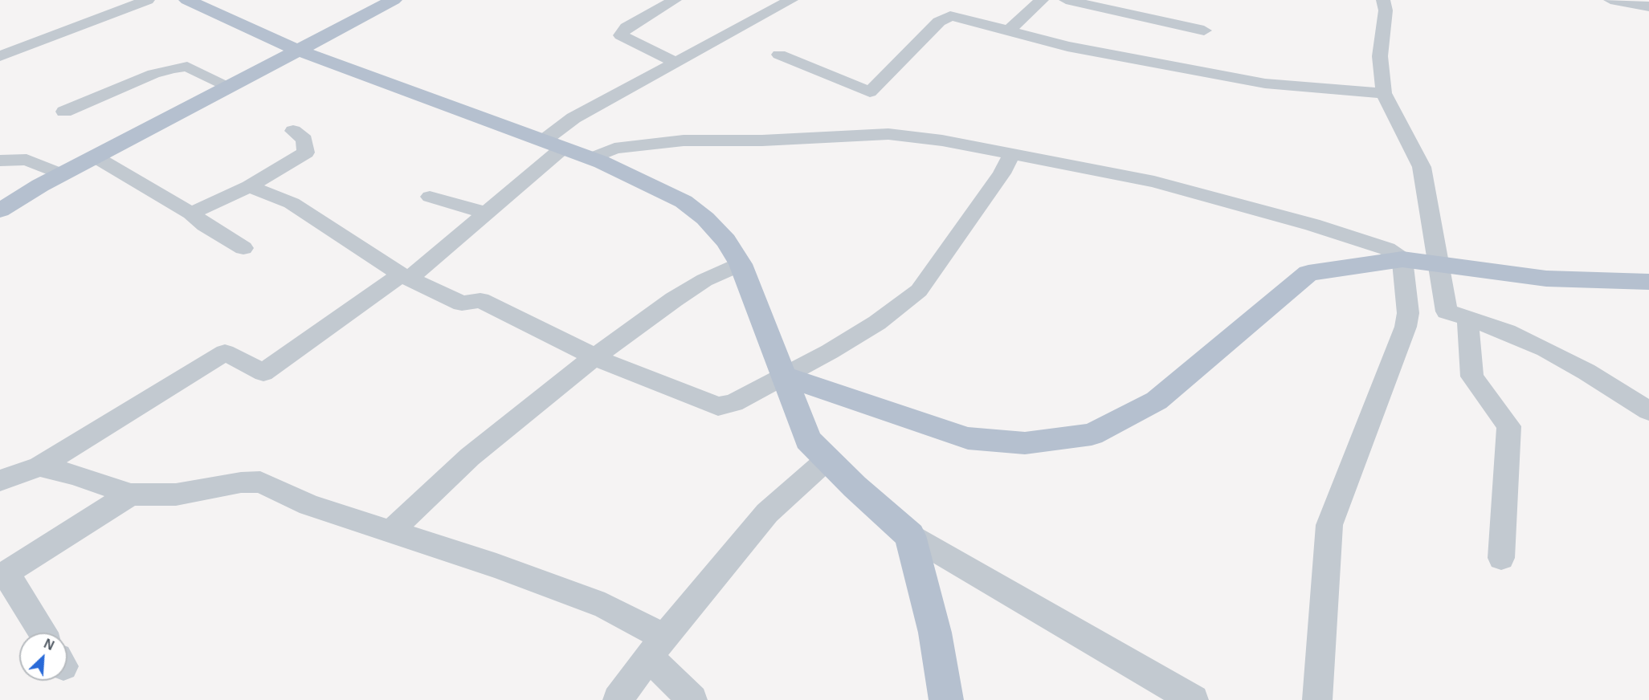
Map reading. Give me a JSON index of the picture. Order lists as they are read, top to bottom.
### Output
{
  "north": "top right"
}
